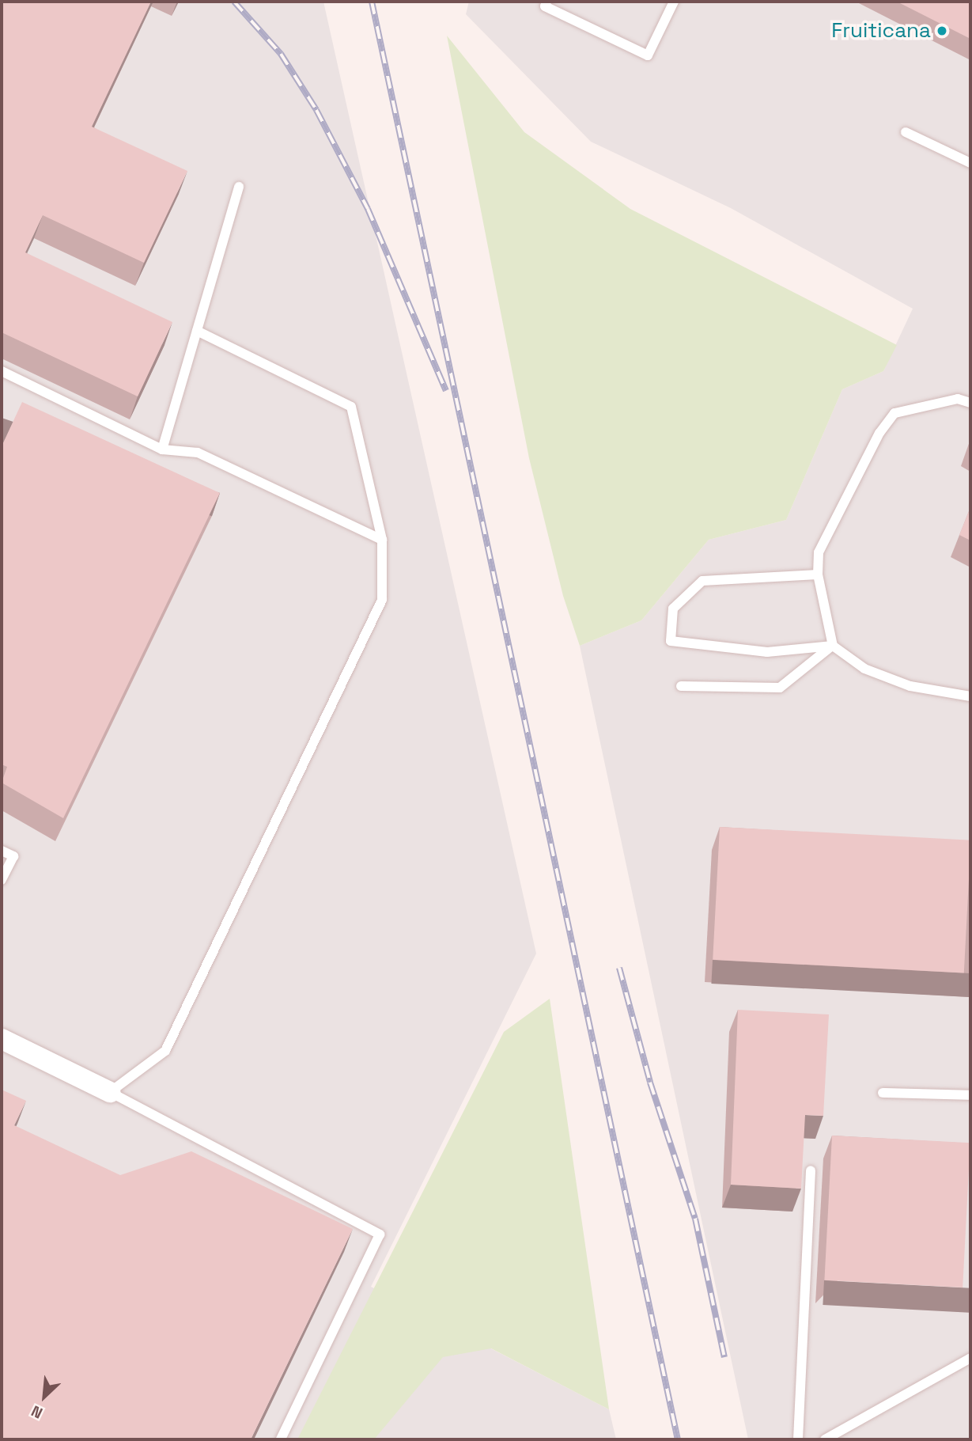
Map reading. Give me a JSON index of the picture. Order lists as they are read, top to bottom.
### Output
{
  "places": ["Fruiticana"],
  "north": "bottom left"
}
